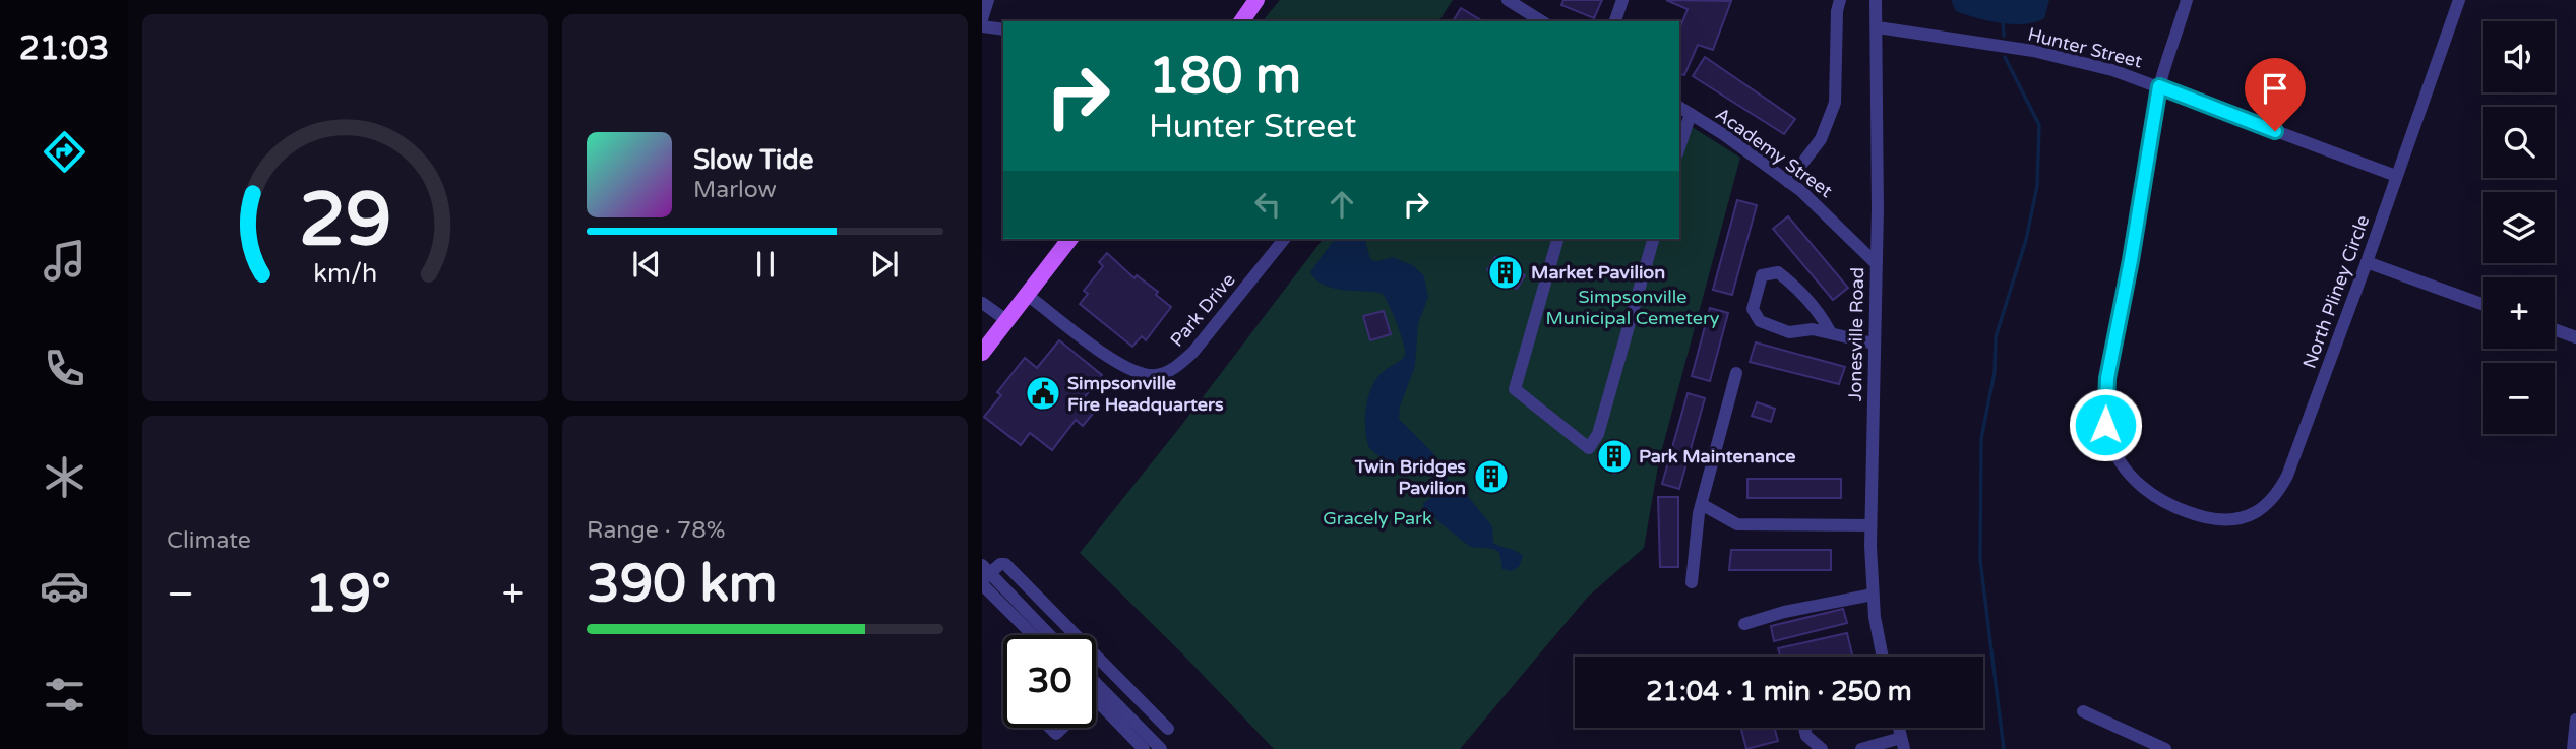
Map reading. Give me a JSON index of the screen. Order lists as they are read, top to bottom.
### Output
{
  "streets": {
    "street": [
      "Hunter Street",
      "Academy Street",
      "North Pliney Circle",
      "Park Drive",
      "Jonesville Road"
    ]
  },
  "crossings": [
    ["Hunter Street", "North Pliney Circle"],
    ["Hunter Street", "Jonesville Road"],
    ["Academy Street", "Jonesville Road"]
  ],
  "parks": ["Simpsonville Municipal Cemetery", "Gracely Park"],
  "places": {
    "building": ["Market Pavilion", "Park Maintenance", "Twin Bridges Pavilion"],
    "public building": ["Simpsonville Fire Headquarters"]
  },
  "page": {
    "tabs": "21:03",
    "map_buttons": ["+", "−"],
    "turn": ["180 m", "Hunter Street"],
    "song": ["Slow Tide", "Marlow"],
    "tile": [
      "Climate",
      ["Range · 78%", "390 km"]
    ],
    "heat": ["−", "19°", "+"],
    "limit": "30",
    "trip": "21:04 · 1 min · 250 m",
    "gauge": ["29", "km/h"]
  }
}
